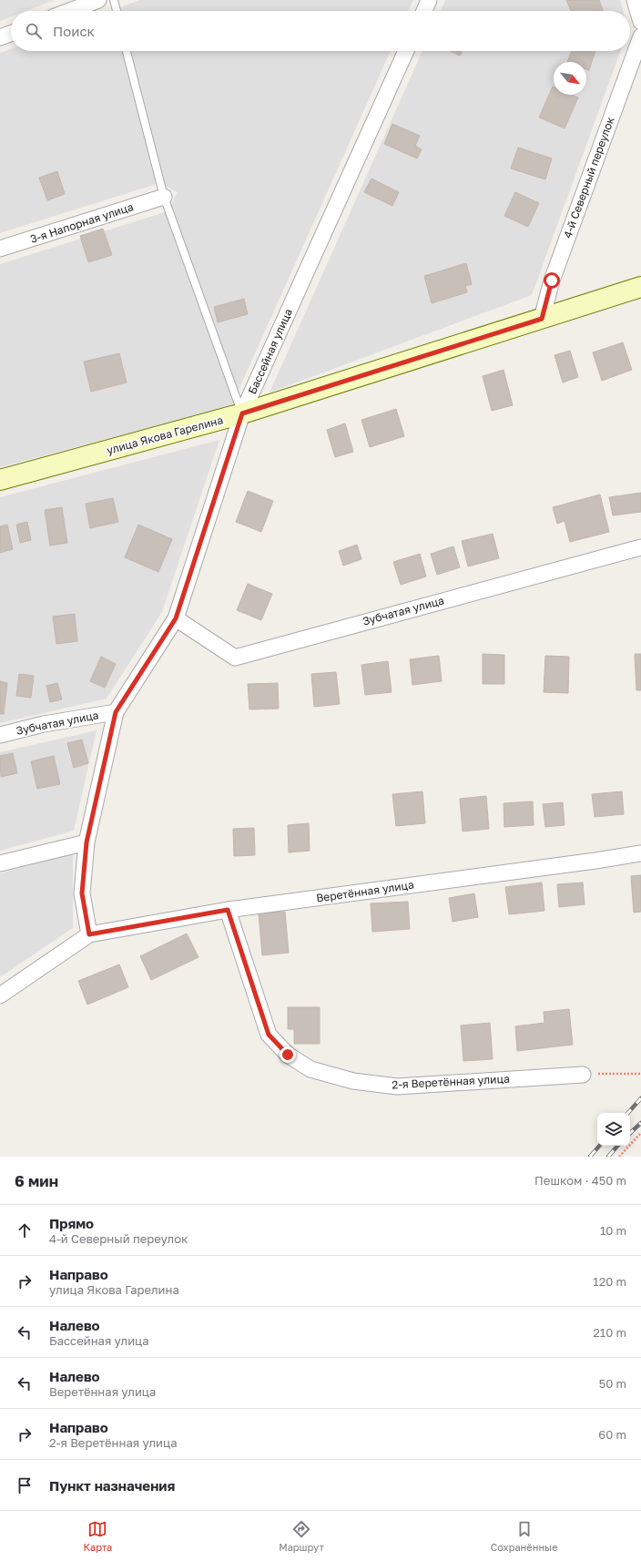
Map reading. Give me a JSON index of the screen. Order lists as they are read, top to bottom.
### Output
{
  "streets": {
    "main road": ["улица Якова Гарелина"],
    "street": [
      "4-й Северный переулок",
      "3-я Напорная улица",
      "Бассейная улица",
      "Зубчатая улица",
      "Веретённая улица",
      "2-я Веретённая улица"
    ]
  },
  "crossings": [
    ["4-й Северный переулок", "улица Якова Гарелина"],
    ["Бассейная улица", "улица Якова Гарелина"],
    ["Бассейная улица", "Зубчатая улица"],
    ["Бассейная улица", "Веретённая улица"],
    ["Веретённая улица", "2-я Веретённая улица"]
  ],
  "north": "bottom right",
  "page": {
    "search": "Поиск",
    "heading": ["6 мин", "Пешком · 450 m"],
    "list": [
      ["Прямо", "4-й Северный переулок", "10 m"],
      ["Направо", "улица Якова Гарелина", "120 m"],
      ["Налево", "Бассейная улица", "210 m"],
      ["Налево", "Веретённая улица", "50 m"],
      ["Направо", "2-я Веретённая улица", "60 m"],
      "Пункт назначения"
    ],
    "nav": ["Карта", "Маршрут", "Сохранённые"]
  }
}
